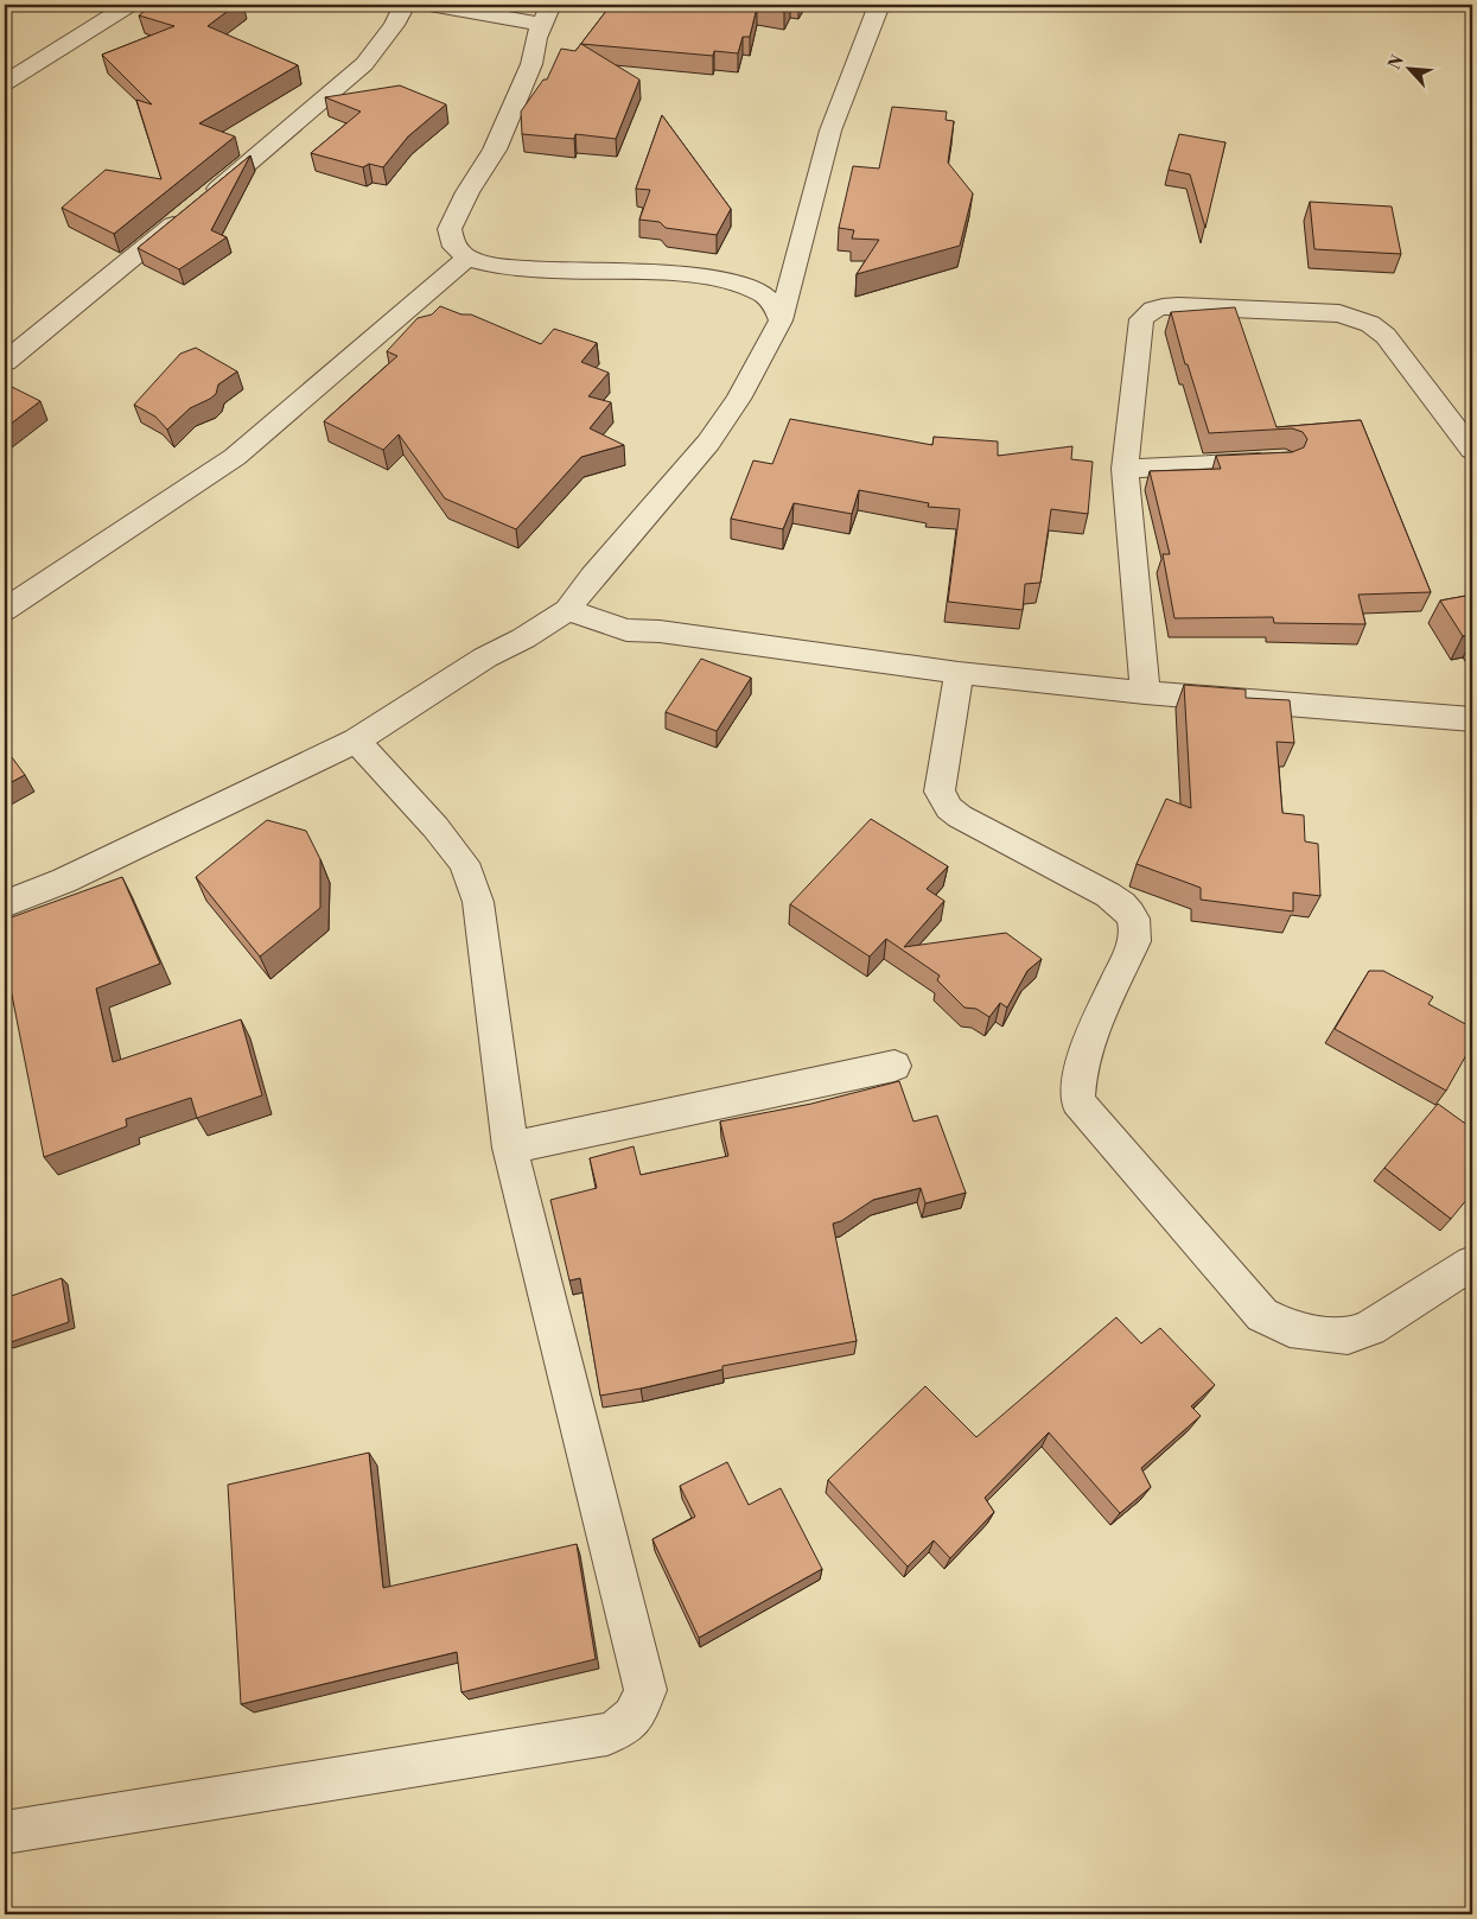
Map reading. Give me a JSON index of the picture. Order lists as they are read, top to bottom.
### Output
{
  "north": "top left"
}
